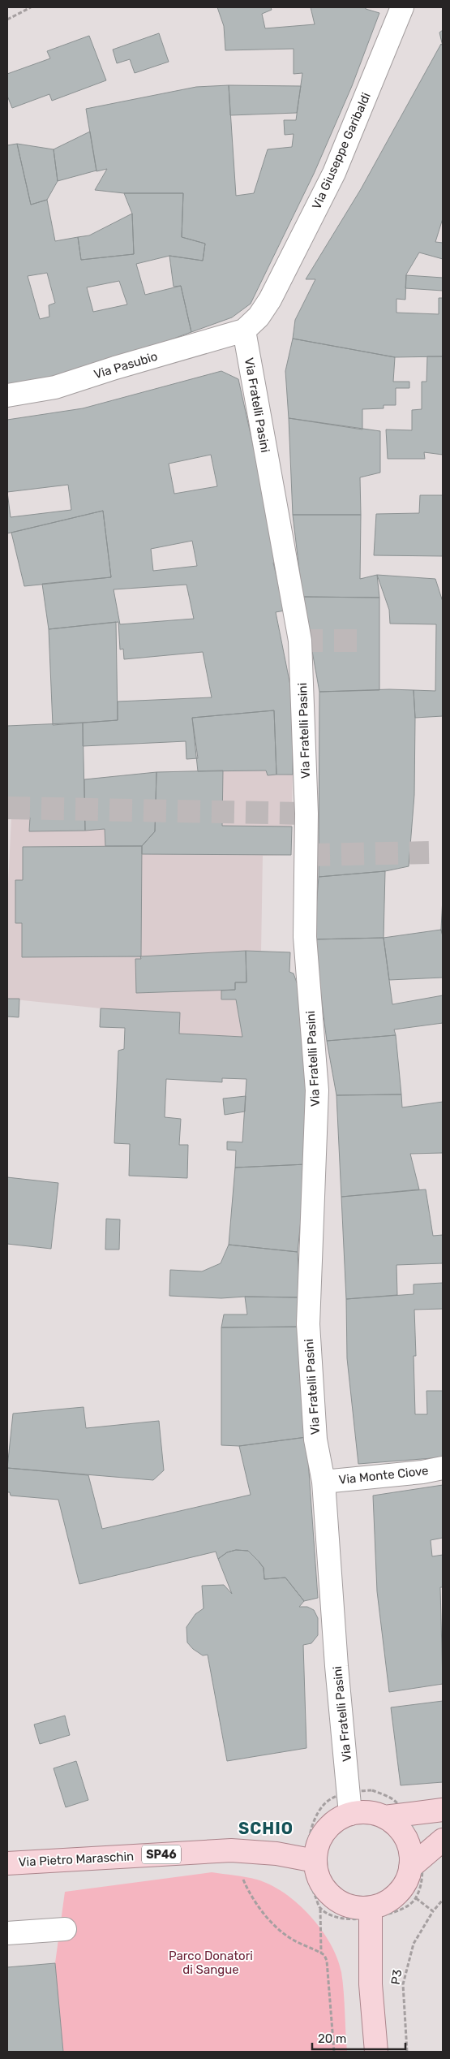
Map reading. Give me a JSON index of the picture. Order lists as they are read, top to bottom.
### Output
{
  "streets": {
    "main road": ["SP46", "Via Pietro Maraschin"],
    "street": [
      "Via Giuseppe Garibaldi",
      "Via Pasubio",
      "Via Fratelli Pasini",
      "Via Monte Ciove"
    ],
    "path": ["P3"]
  },
  "crossings": [
    ["Via Giuseppe Garibaldi", "Via Pasubio"],
    ["Via Giuseppe Garibaldi", "Via Fratelli Pasini"],
    ["Via Pasubio", "Via Fratelli Pasini"],
    ["Via Fratelli Pasini", "Via Monte Ciove"],
    ["Via Fratelli Pasini", "Via Pietro Maraschin"]
  ],
  "districts": ["SCHIO"],
  "parks": ["Parco Donatori di Sangue"],
  "scale_bar": "20 m"
}
